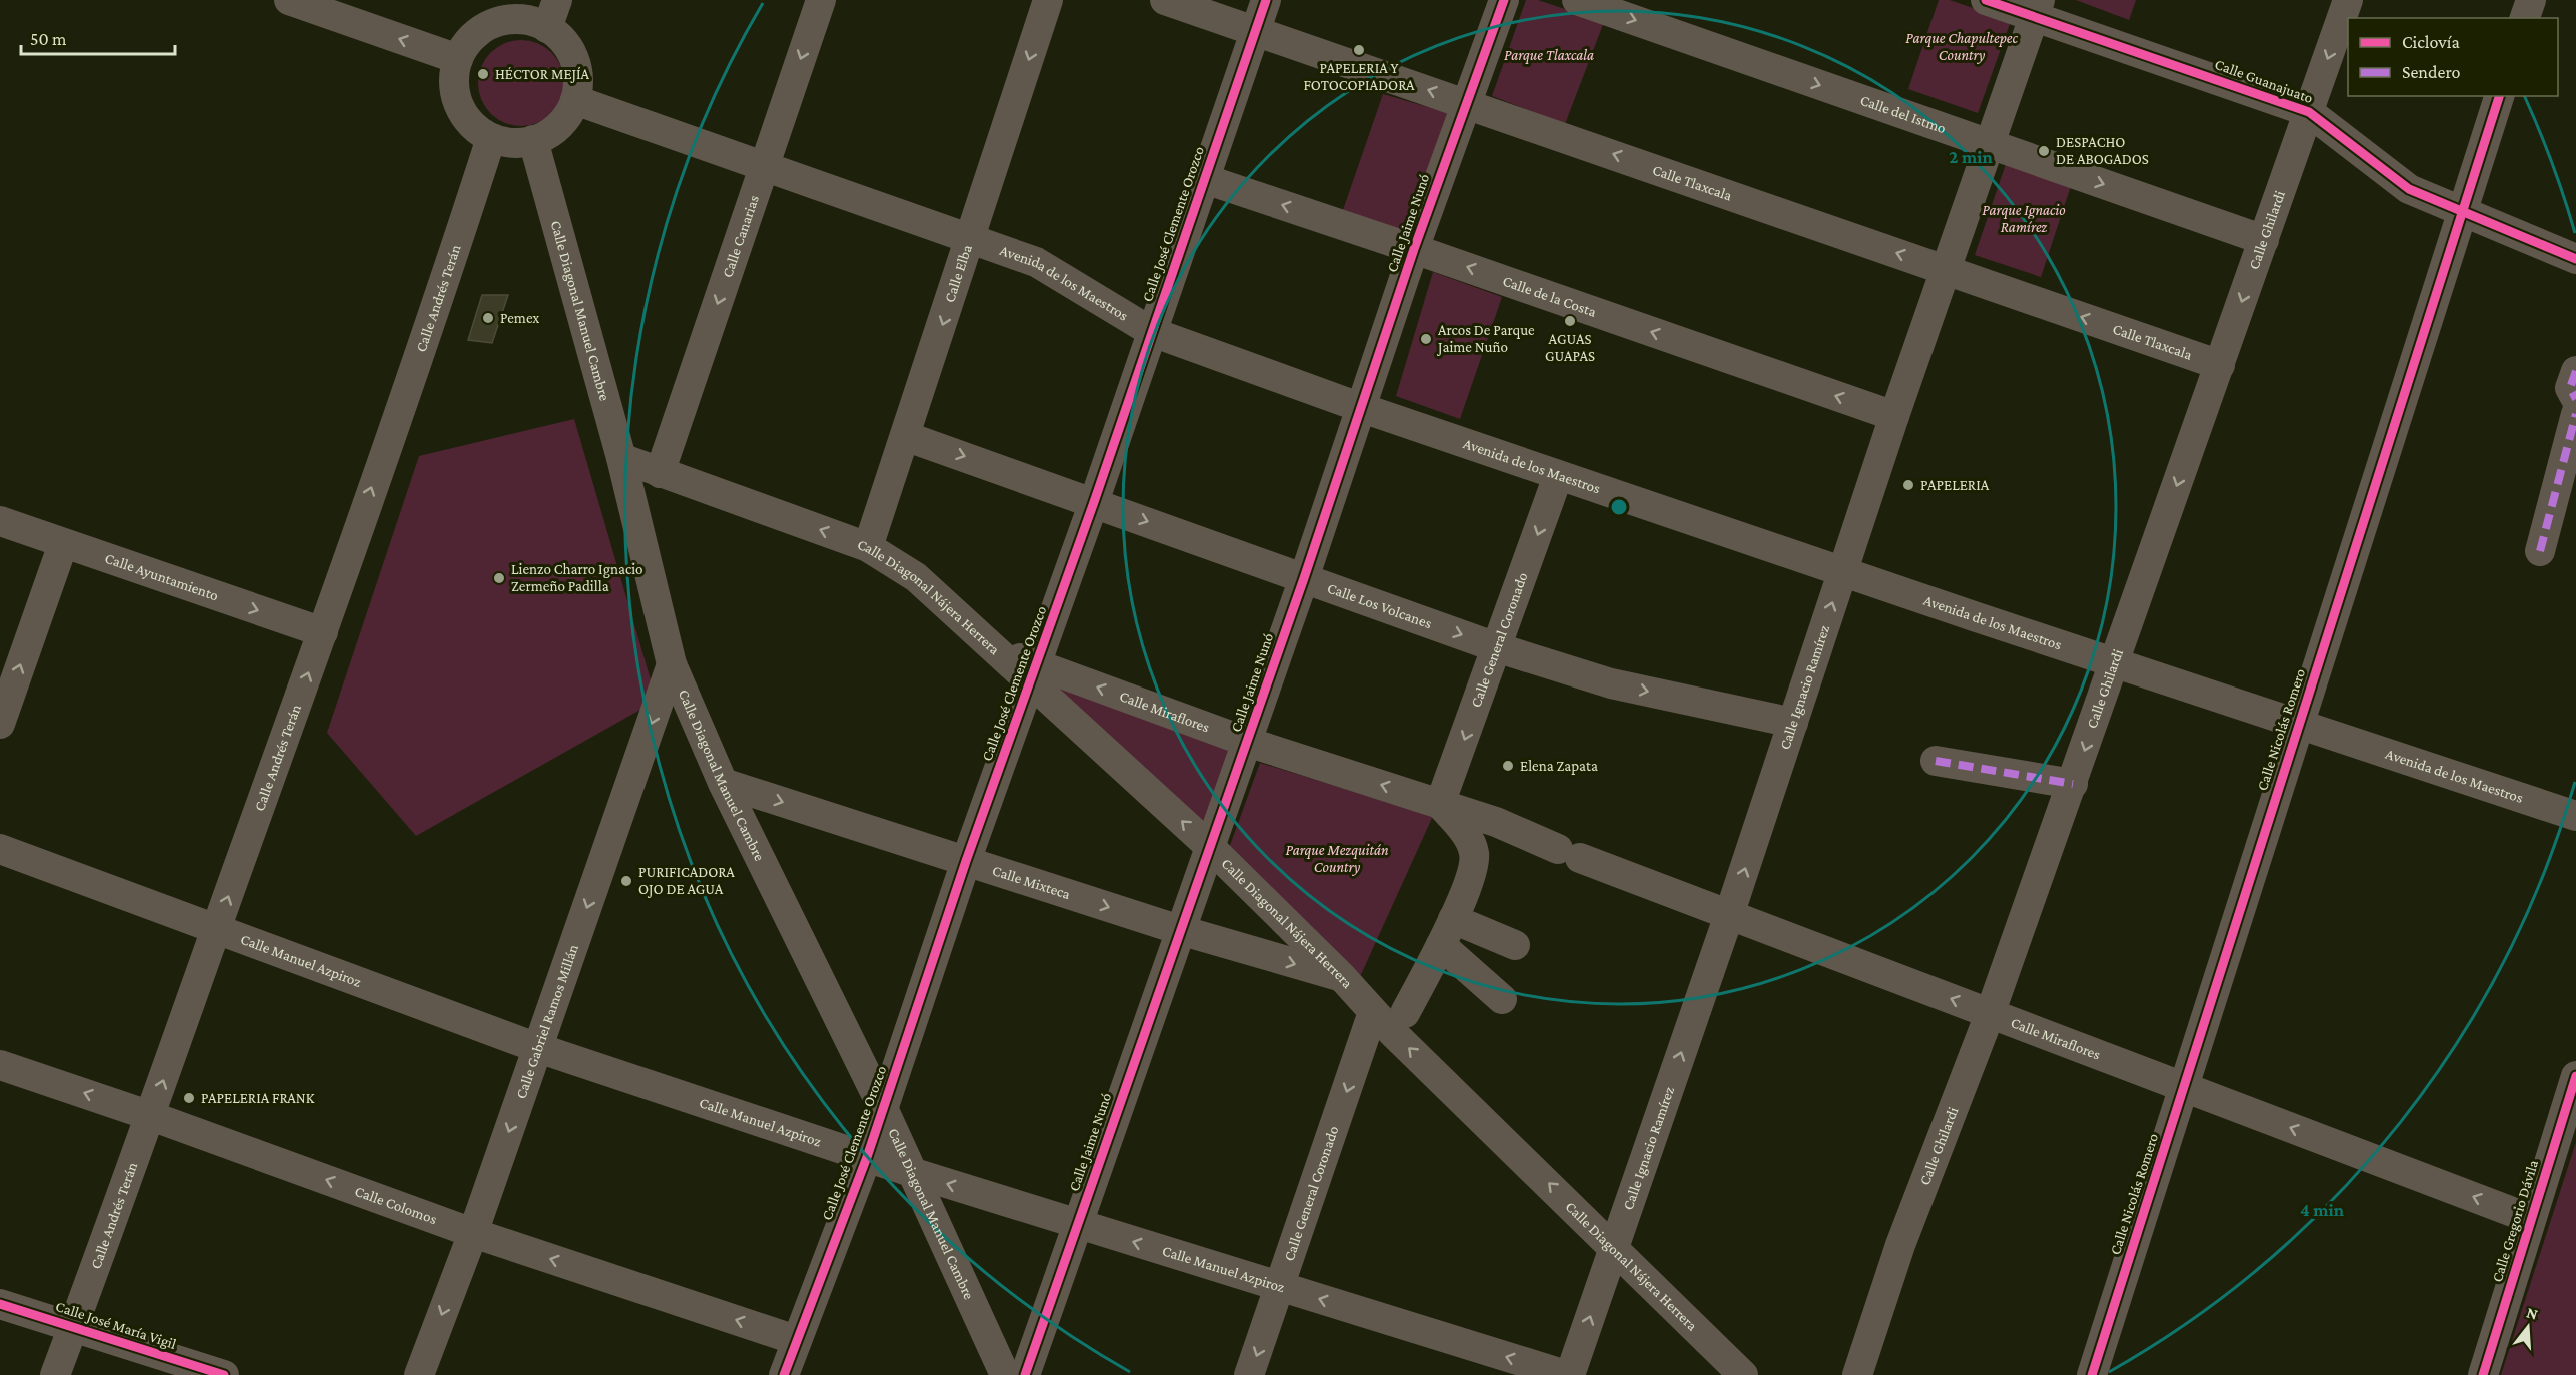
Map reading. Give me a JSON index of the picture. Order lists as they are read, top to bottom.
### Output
{
  "streets": {
    "street": [
      "Calle Guanajuato",
      "Calle del Istmo",
      "Calle Tlaxcala",
      "Calle Jaime Nunó",
      "Calle José Clemente Orozco",
      "Calle Ghilardi",
      "Calle Canarias",
      "Calle Elba",
      "Avenida de los Maestros",
      "Calle de la Costa",
      "Calle Andrés Terán",
      "Calle Diagonal Manuel Cambre",
      "Calle Ayuntamiento",
      "Calle Diagonal Nájera Herrera",
      "Calle Los Volcanes",
      "Calle General Coronado",
      "Calle Ignacio Ramírez",
      "Calle Miraflores",
      "Calle Nicolás Romero",
      "Calle Mixteca",
      "Calle Manuel Azpiroz",
      "Calle Gabriel Ramos Millán",
      "Calle Colomos",
      "Calle Gregorio Dávila",
      "Calle José María Vigil"
    ]
  },
  "crossings": [
    ["Calle Guanajuato", "Calle Ghilardi"],
    ["Calle Guanajuato", "Calle Ignacio Ramírez"],
    ["Calle Guanajuato", "Calle Nicolás Romero"],
    ["Calle del Istmo", "Calle Ghilardi"],
    ["Calle del Istmo", "Calle Ignacio Ramírez"],
    ["Calle Tlaxcala", "Calle Jaime Nunó"],
    ["Calle Tlaxcala", "Calle José Clemente Orozco"],
    ["Calle Tlaxcala", "Calle Ghilardi"],
    ["Calle Tlaxcala", "Calle Ignacio Ramírez"],
    ["Calle Jaime Nunó", "Avenida de los Maestros"],
    ["Calle Jaime Nunó", "Calle de la Costa"],
    ["Calle Jaime Nunó", "Calle Diagonal Nájera Herrera"],
    ["Calle Jaime Nunó", "Calle Los Volcanes"],
    ["Calle Jaime Nunó", "Calle Miraflores"],
    ["Calle Jaime Nunó", "Calle Mixteca"],
    ["Calle Jaime Nunó", "Calle Manuel Azpiroz"],
    ["Calle José Clemente Orozco", "Avenida de los Maestros"],
    ["Calle José Clemente Orozco", "Calle de la Costa"],
    ["Calle José Clemente Orozco", "Calle Diagonal Manuel Cambre"],
    ["Calle José Clemente Orozco", "Calle Diagonal Nájera Herrera"],
    ["Calle José Clemente Orozco", "Calle Los Volcanes"],
    ["Calle José Clemente Orozco", "Calle Miraflores"],
    ["Calle José Clemente Orozco", "Calle Mixteca"],
    ["Calle José Clemente Orozco", "Calle Manuel Azpiroz"],
    ["Calle José Clemente Orozco", "Calle Colomos"],
    ["Calle Ghilardi", "Avenida de los Maestros"],
    ["Calle Ghilardi", "Calle Miraflores"],
    ["Calle Canarias", "Avenida de los Maestros"],
    ["Calle Canarias", "Calle Diagonal Nájera Herrera"],
    ["Calle Elba", "Avenida de los Maestros"],
    ["Calle Elba", "Calle Diagonal Nájera Herrera"],
    ["Calle Elba", "Calle Los Volcanes"],
    ["Avenida de los Maestros", "Calle Andrés Terán"],
    ["Avenida de los Maestros", "Calle Diagonal Manuel Cambre"],
    ["Avenida de los Maestros", "Calle General Coronado"],
    ["Avenida de los Maestros", "Calle Ignacio Ramírez"],
    ["Avenida de los Maestros", "Calle Nicolás Romero"],
    ["Calle de la Costa", "Calle Ignacio Ramírez"],
    ["Calle Andrés Terán", "Calle Diagonal Manuel Cambre"],
    ["Calle Andrés Terán", "Calle Ayuntamiento"],
    ["Calle Andrés Terán", "Calle Manuel Azpiroz"],
    ["Calle Andrés Terán", "Calle Colomos"],
    ["Calle Andrés Terán", "Calle José María Vigil"],
    ["Calle Diagonal Manuel Cambre", "Calle Diagonal Nájera Herrera"],
    ["Calle Diagonal Manuel Cambre", "Calle Mixteca"],
    ["Calle Diagonal Manuel Cambre", "Calle Manuel Azpiroz"],
    ["Calle Diagonal Manuel Cambre", "Calle Gabriel Ramos Millán"],
    ["Calle Diagonal Nájera Herrera", "Calle General Coronado"],
    ["Calle Diagonal Nájera Herrera", "Calle Ignacio Ramírez"],
    ["Calle Diagonal Nájera Herrera", "Calle Miraflores"],
    ["Calle Diagonal Nájera Herrera", "Calle Mixteca"],
    ["Calle Los Volcanes", "Calle General Coronado"],
    ["Calle Los Volcanes", "Calle Ignacio Ramírez"],
    ["Calle General Coronado", "Calle Miraflores"],
    ["Calle General Coronado", "Calle Manuel Azpiroz"],
    ["Calle Ignacio Ramírez", "Calle Miraflores"],
    ["Calle Miraflores", "Calle Nicolás Romero"],
    ["Calle Miraflores", "Calle Gregorio Dávila"],
    ["Calle Manuel Azpiroz", "Calle Gabriel Ramos Millán"],
    ["Calle Gabriel Ramos Millán", "Calle Colomos"]
  ],
  "one_way": [
    "Calle del Istmo",
    "Calle Tlaxcala",
    "Calle Ghilardi",
    "Calle Canarias",
    "Calle Elba",
    "Calle de la Costa",
    "Calle Andrés Terán",
    "Calle Ayuntamiento",
    "Calle Diagonal Nájera Herrera",
    "Calle Los Volcanes",
    "Calle General Coronado",
    "Calle Ignacio Ramírez",
    "Calle Miraflores",
    "Calle Mixteca",
    "Calle Manuel Azpiroz",
    "Calle Gabriel Ramos Millán",
    "Calle Colomos"
  ],
  "parks": [
    "Parque Chapultepec Country",
    "Parque Tlaxcala",
    "Parque Ignacio Ramírez",
    "Parque Mezquitán Country"
  ],
  "places": [
    "PAPELERIA Y FOTOCOPIADORA",
    "HÉCTOR MEJÍA",
    "DESPACHO DE ABOGADOS",
    "Pemex",
    "AGUAS GUAPAS",
    "Arcos De Parque Jaime Nuño",
    "PAPELERIA",
    "Lienzo Charro Ignacio Zermeño Padilla",
    "Elena Zapata",
    "PURIFICADORA OJO DE AGUA",
    "PAPELERIA FRANK"
  ],
  "legend": ["Ciclovía", "Sendero"],
  "scale_bar": "50 m",
  "north": "top",
  "rings": ["2 min", "4 min"]
}
